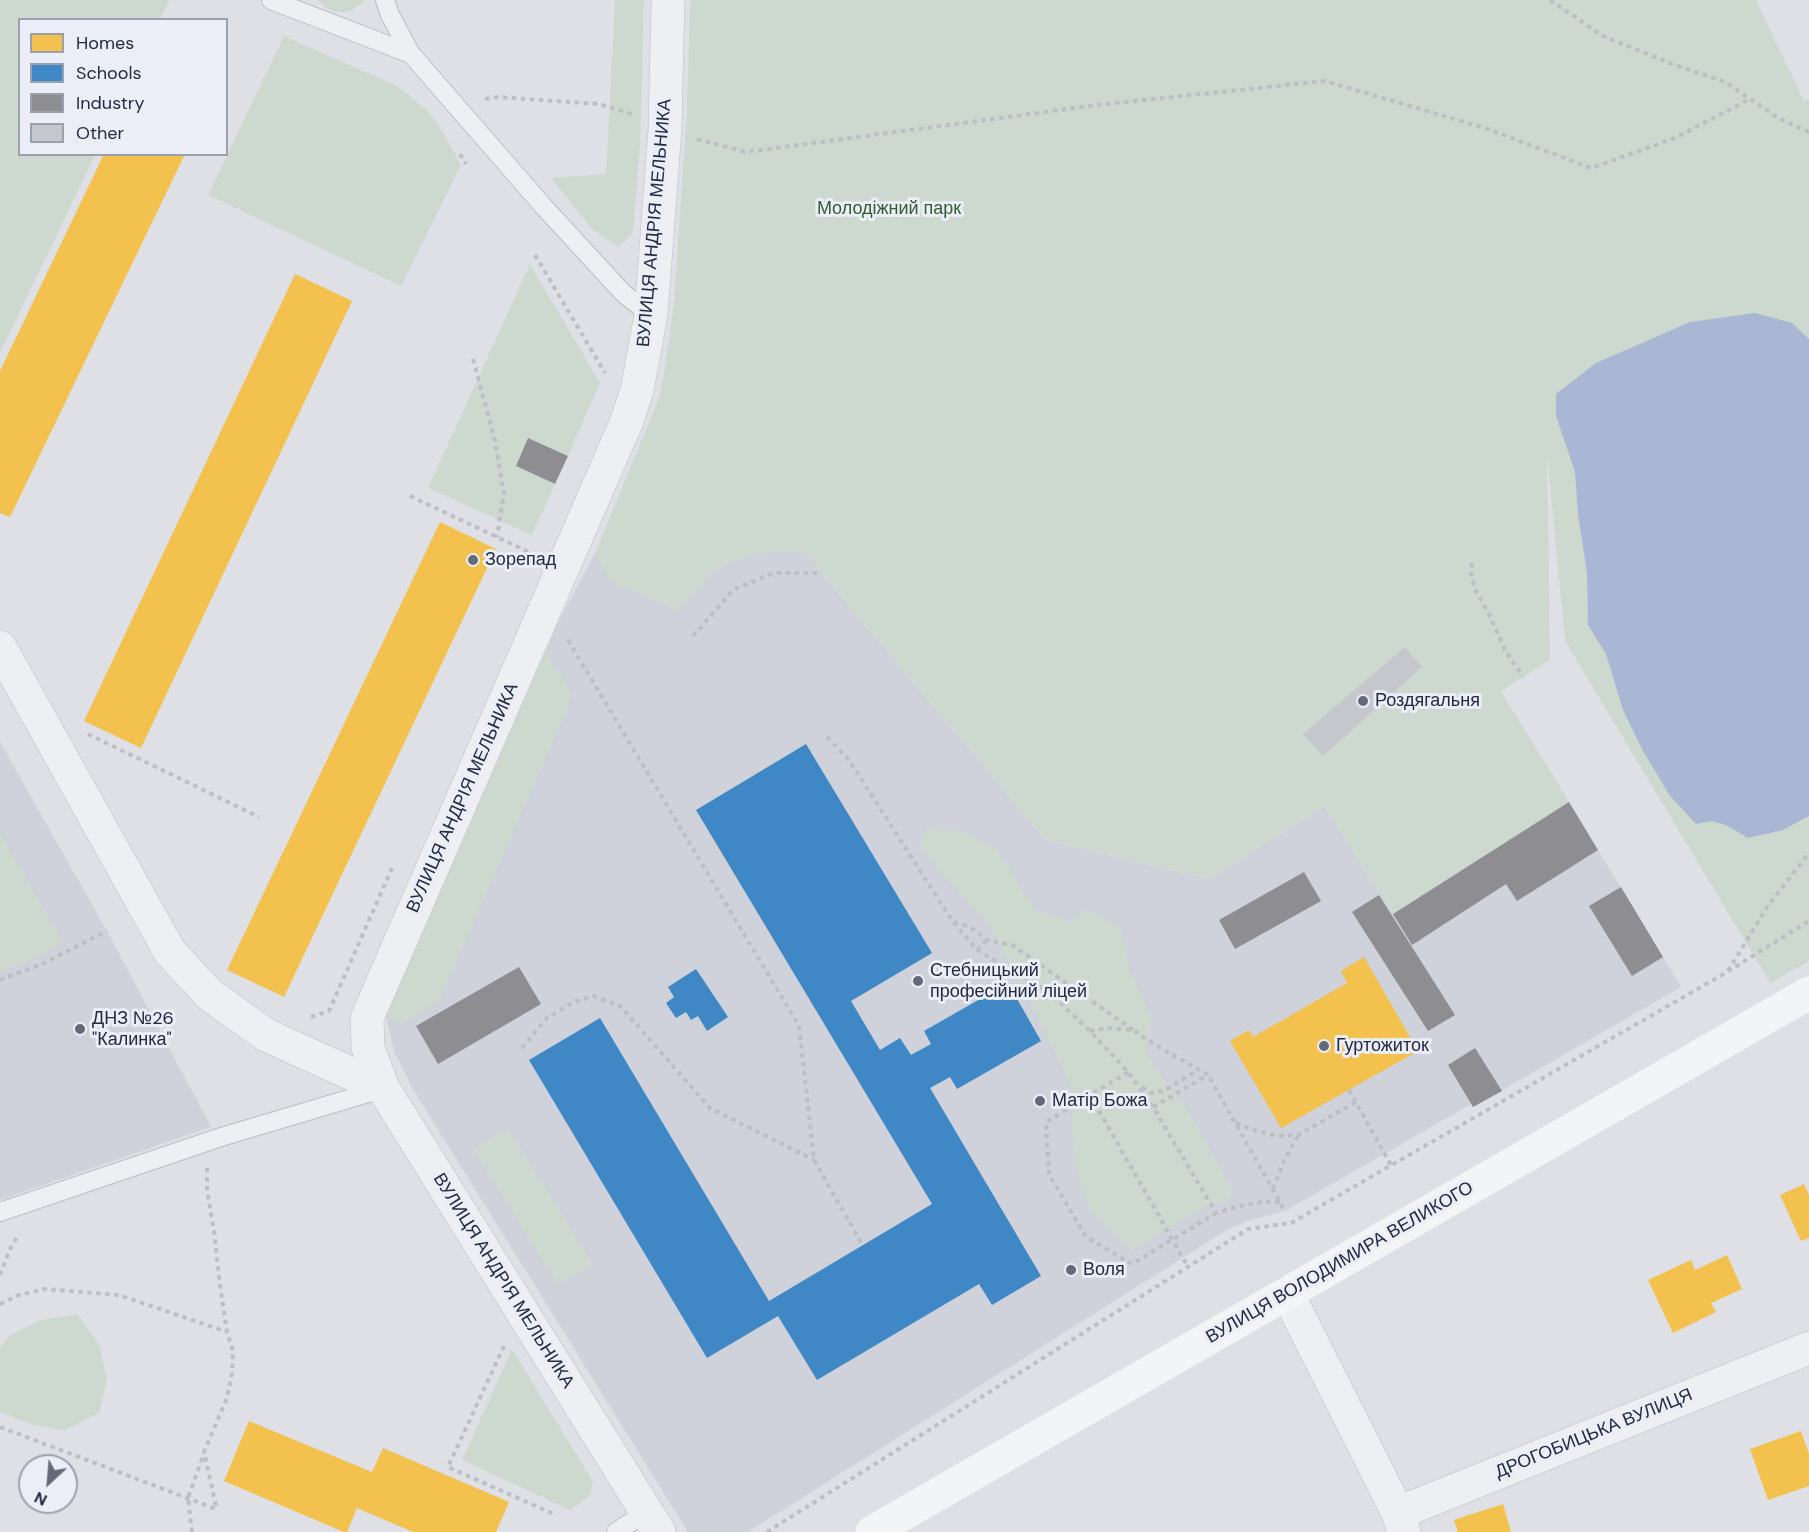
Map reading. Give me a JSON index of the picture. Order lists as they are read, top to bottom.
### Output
{
  "streets": {
    "street": ["ВУЛИЦЯ АНДРІЯ МЕЛЬНИКА", "ВУЛИЦЯ ВОЛОДИМИРА ВЕЛИКОГО", "ДРОГОБИЦЬКА ВУЛИЦЯ"]
  },
  "parks": ["Молодіжний парк"],
  "places": [
    "Зорепад",
    "Роздягальня",
    "Стебницький професійний ліцей",
    "ДНЗ №26 \"Калинка\"",
    "Гуртожиток",
    "Матір Божа",
    "Воля"
  ],
  "legend": [
    "Homes",
    "Schools",
    "Industry",
    "Other"
  ],
  "north": "bottom left"
}
